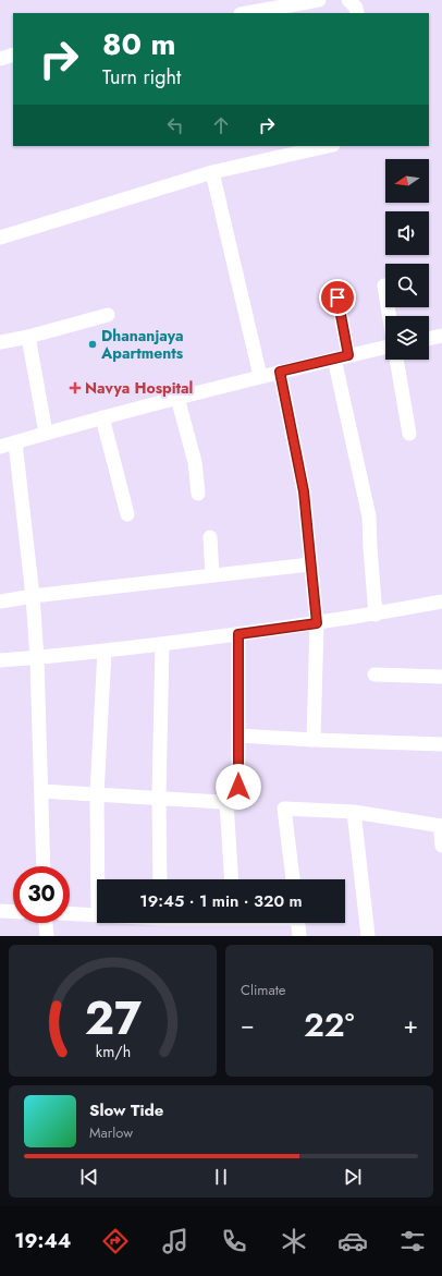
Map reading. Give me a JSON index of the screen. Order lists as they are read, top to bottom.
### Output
{
  "places": {
    "other": ["Dhananjaya Apartments"],
    "health": ["Navya Hospital"]
  },
  "north": "left",
  "page": {
    "turn": ["80 m", "Turn right"],
    "limit": "30",
    "trip": "19:45 · 1 min · 320 m",
    "tile": "Climate",
    "heat": ["−", "22°", "+"],
    "song": ["Slow Tide", "Marlow"],
    "tabs": "19:44",
    "gauge": ["27", "km/h"]
  }
}
